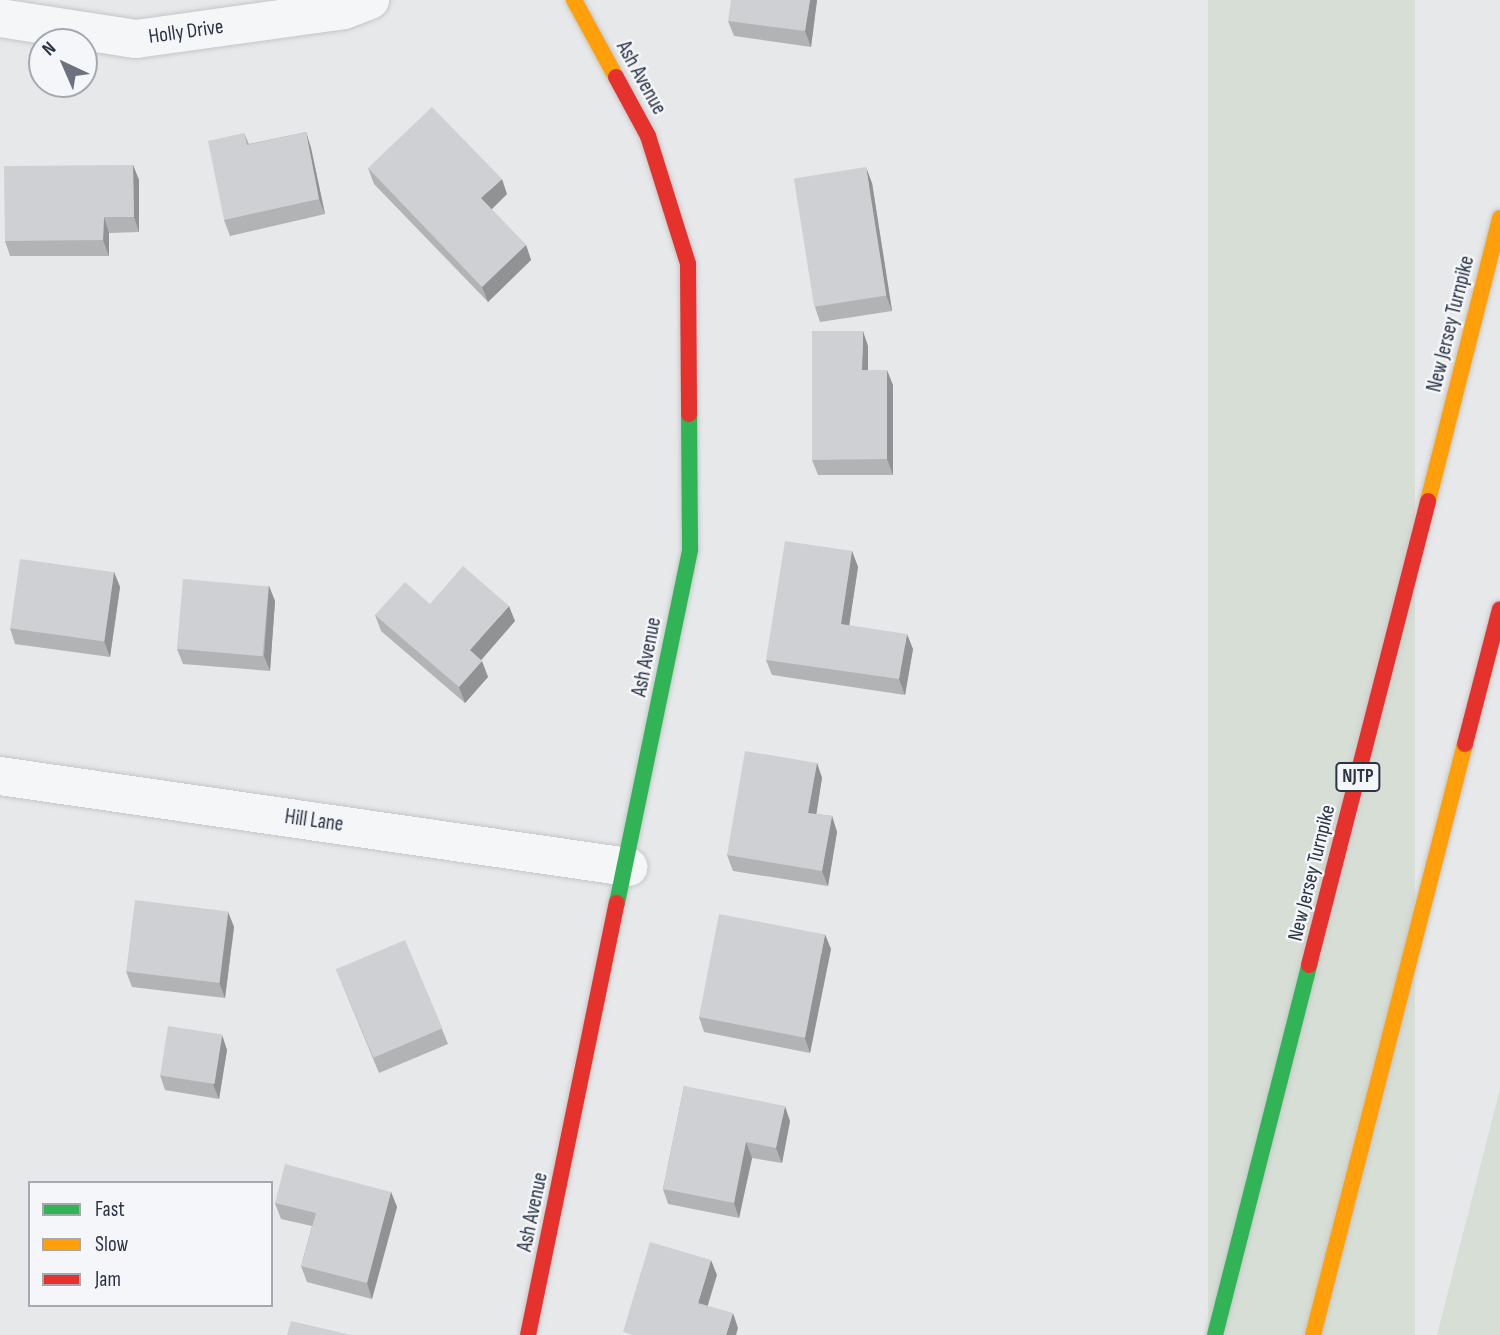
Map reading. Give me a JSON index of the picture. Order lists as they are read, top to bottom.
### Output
{
  "streets": {
    "main road": ["Ash Avenue", "New Jersey Turnpike", "NJTP"],
    "street": ["Holly Drive", "Hill Lane"]
  },
  "crossings": [
    ["Ash Avenue", "Hill Lane"]
  ],
  "legend": ["Fast", "Slow", "Jam"],
  "north": "top left"
}
